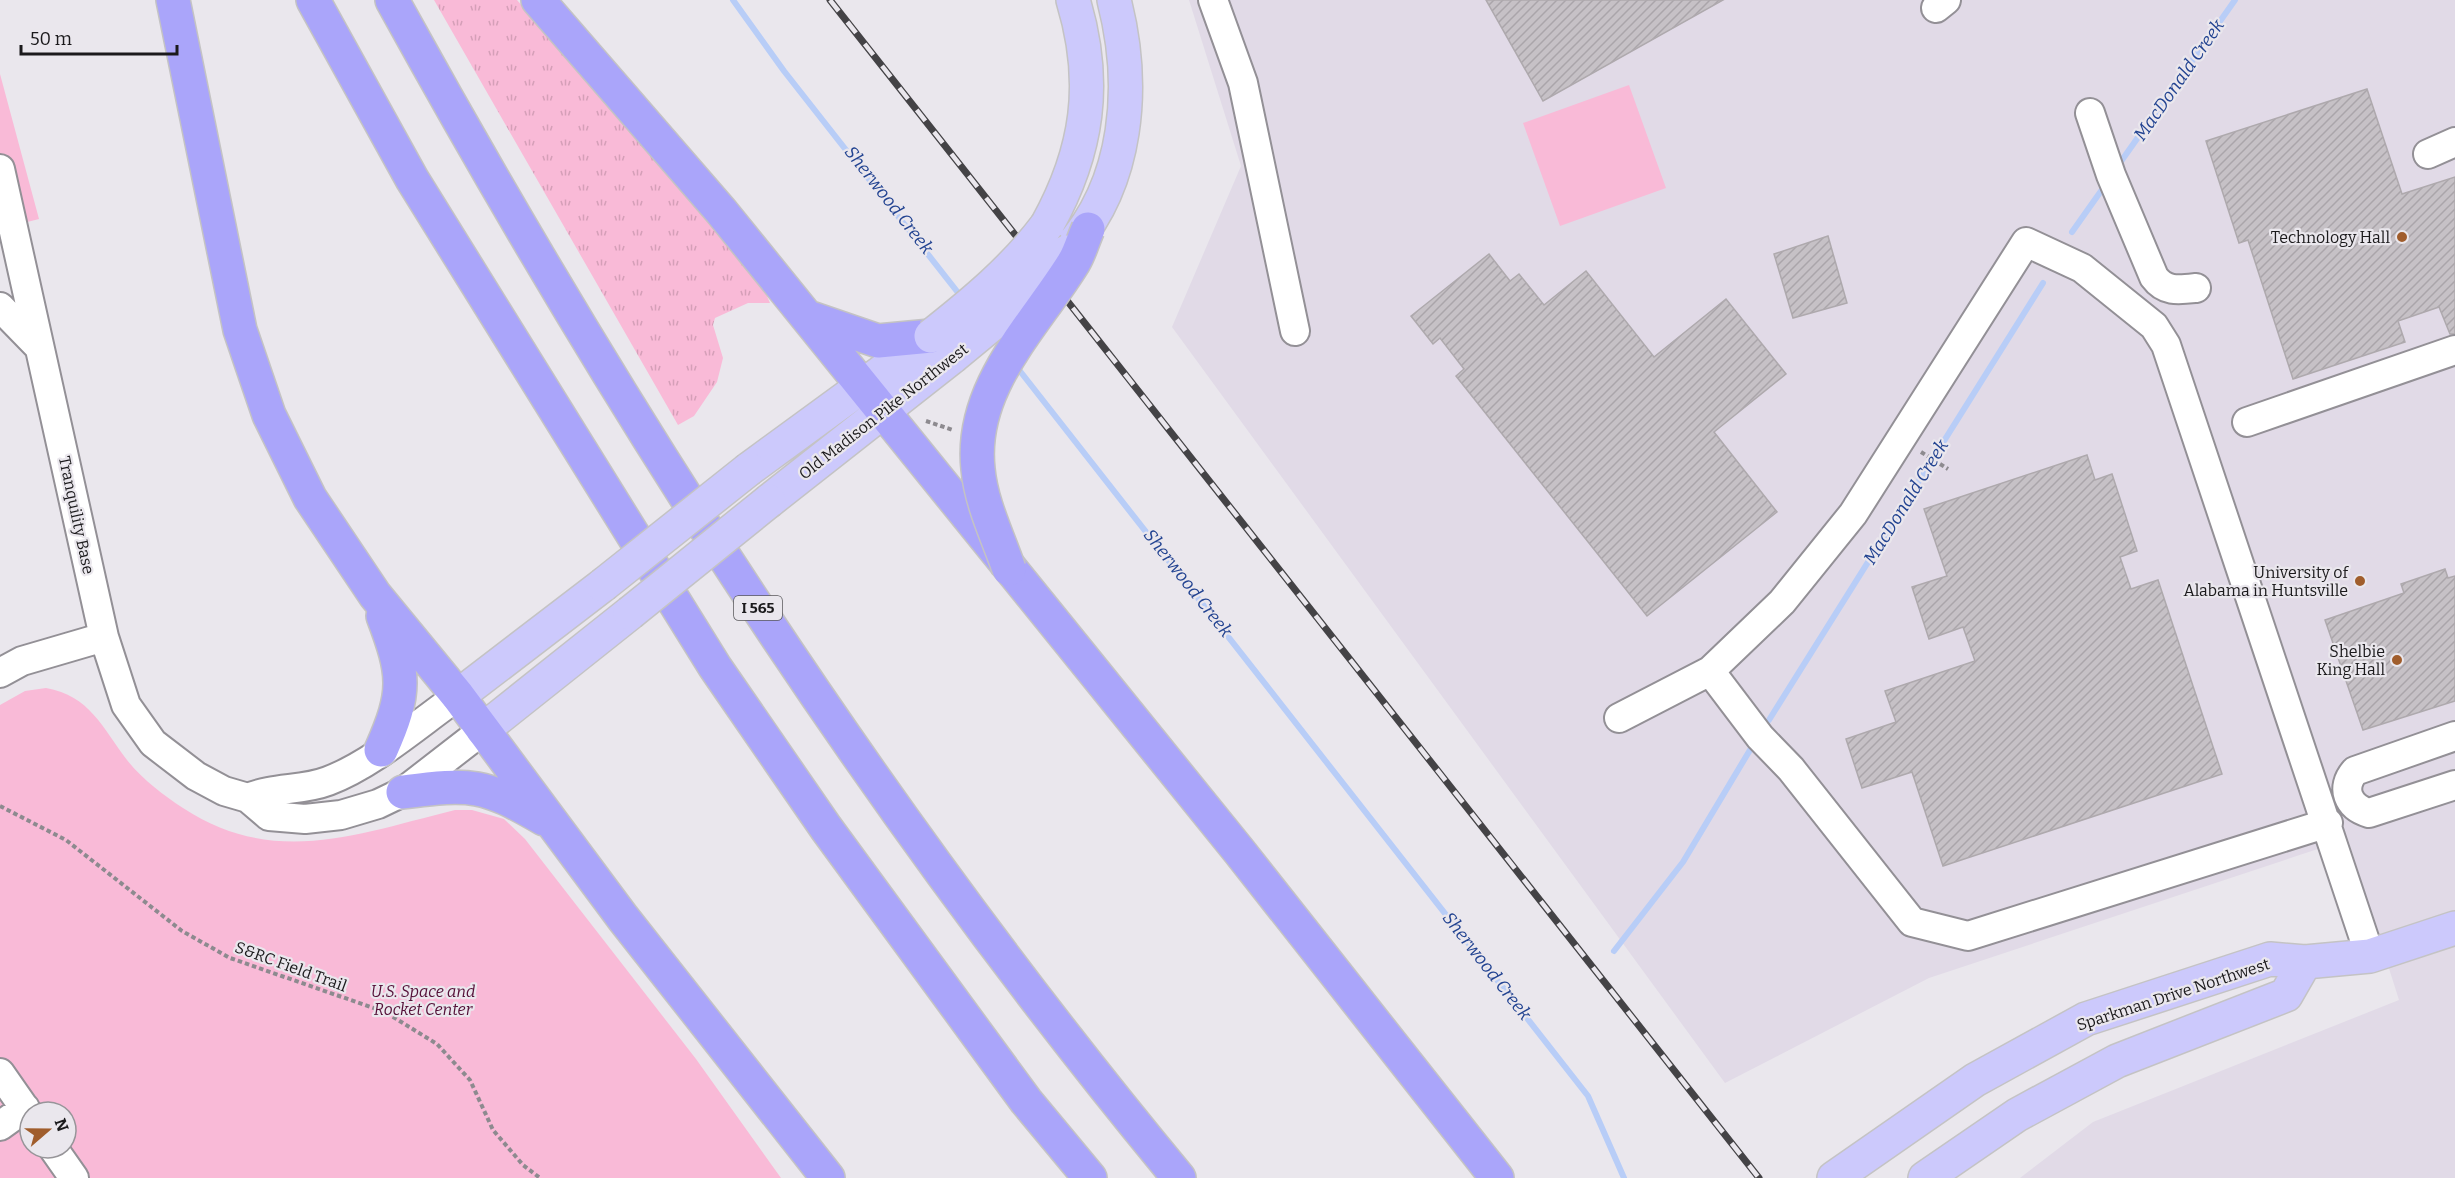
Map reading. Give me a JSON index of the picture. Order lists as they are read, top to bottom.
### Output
{
  "streets": {
    "highway": ["I 565"],
    "main road": ["Old Madison Pike Northwest", "Sparkman Drive Northwest"],
    "street": ["Tranquility Base"],
    "path": ["S&RC Field Trail"]
  },
  "crossings": [
    ["Old Madison Pike Northwest", "Tranquility Base"]
  ],
  "water": ["MacDonald Creek", "Sherwood Creek"],
  "parks": ["U.S. Space and Rocket Center"],
  "places": ["Technology Hall", "University of Alabama in Huntsville", "Shelbie King Hall"],
  "scale_bar": "50 m",
  "north": "right"
}
